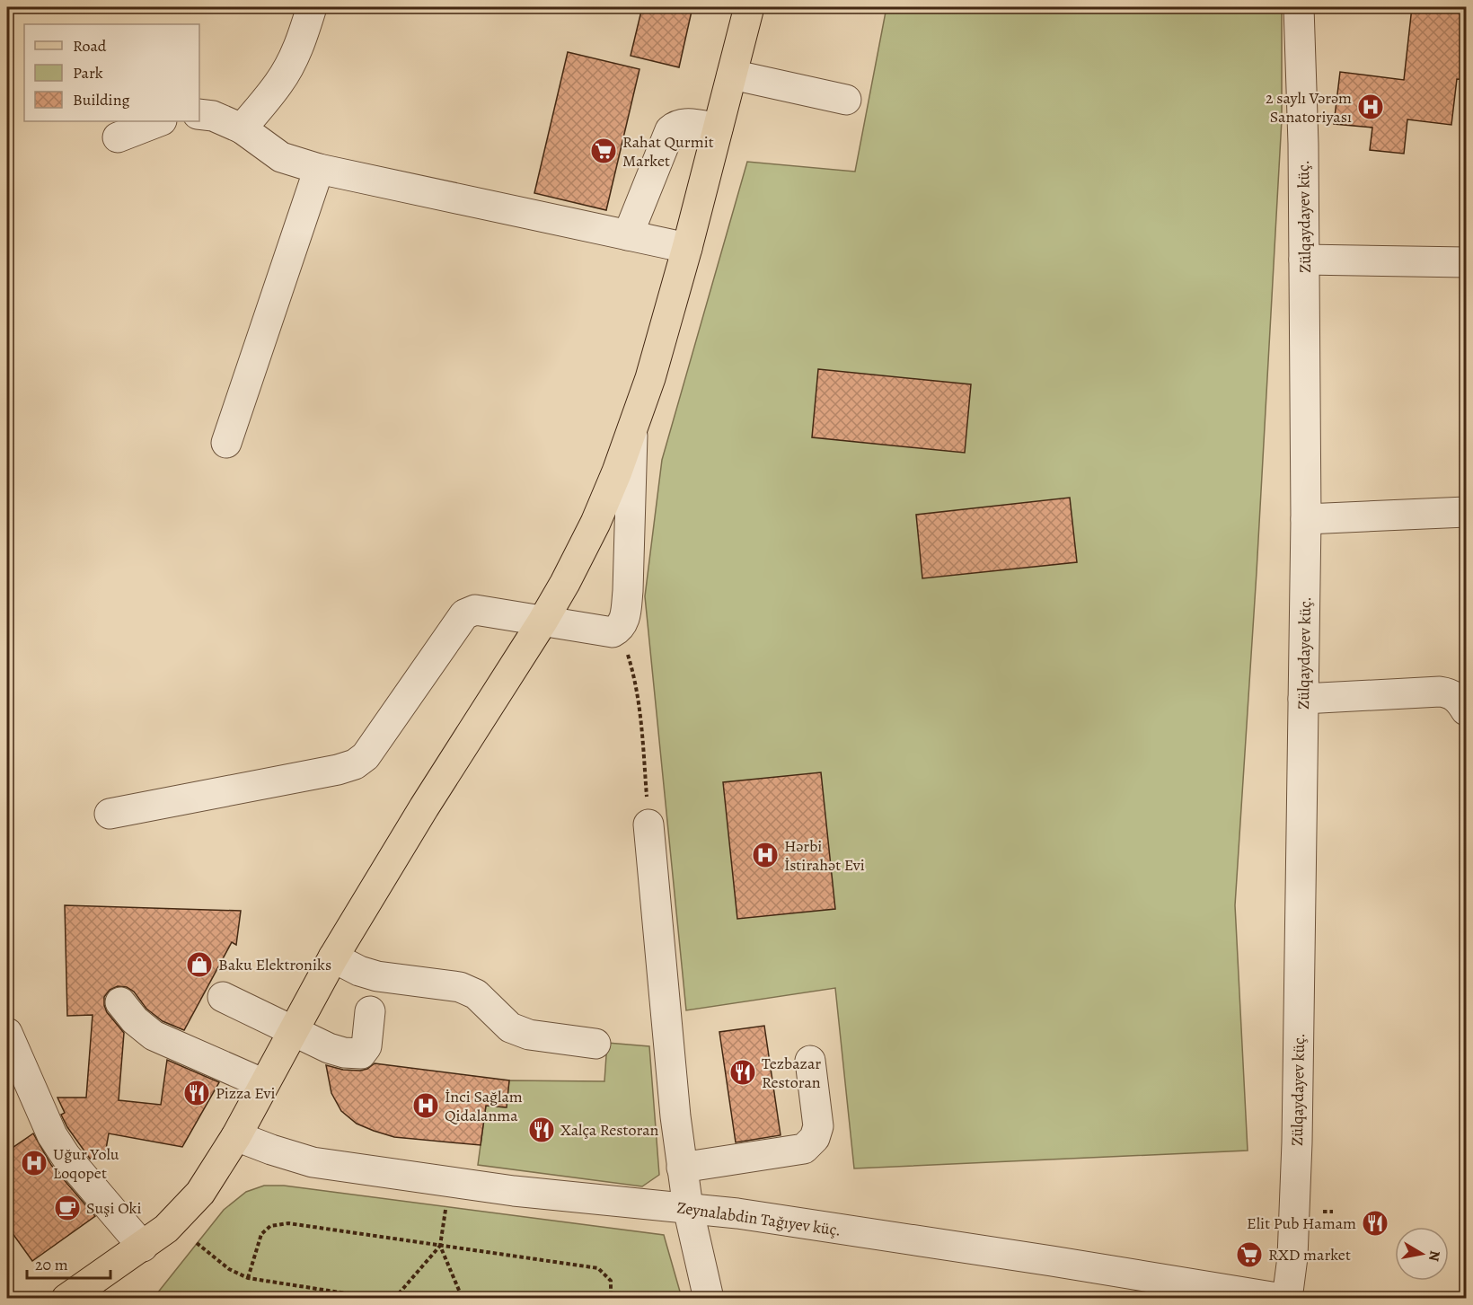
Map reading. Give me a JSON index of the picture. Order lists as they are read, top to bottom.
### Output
{
  "streets": {
    "street": ["Zülqaydayev küç.", "Zeynalabdin Tağıyev küç."]
  },
  "places": {
    "hospital": [
      "2 saylı Vərəm Sanatoriyası",
      "Hərbi İstirahət Evi",
      "İnci Sağlam Qidalanma",
      "Uğur Yolu Loqopet"
    ],
    "supermarket": ["Rahat Qurmit Market", "RXD market"],
    "shop": ["Baku Elektroniks"],
    "restaurant": [
      "Tezbazar Restoran",
      "Pizza Evi",
      "Xalça Restoran",
      "Elit Pub Hamam"
    ],
    "cafe": ["Suşi Oki"]
  },
  "legend": ["Road", "Park", "Building"],
  "scale_bar": "20 m",
  "north": "right"
}
